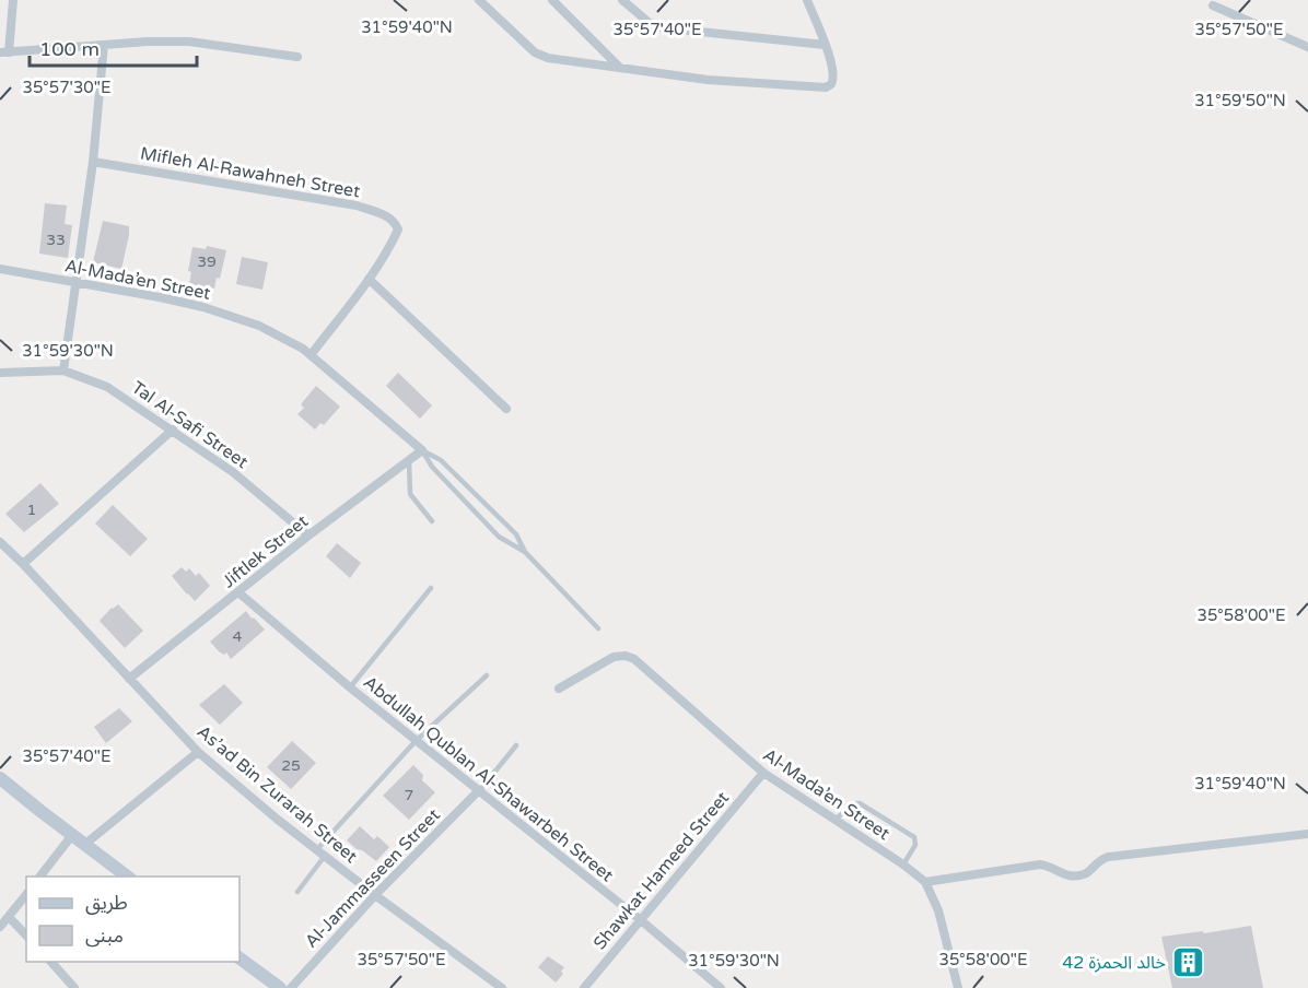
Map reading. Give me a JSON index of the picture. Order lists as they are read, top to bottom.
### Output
{
  "streets": {
    "street": [
      "Mifleh Al-Rawahneh Street",
      "Al-Mada’en Street",
      "Tal Al-Safi Street",
      "Jiftlek Street",
      "Abdullah Qublan Al-Shawarbeh Street",
      "As’ad Bin Zurarah Street",
      "Shawkat Hameed Street",
      "Al-Jammasseen Street"
    ]
  },
  "crossings": [
    ["Mifleh Al-Rawahneh Street", "Al-Mada’en Street"],
    ["Al-Mada’en Street", "Jiftlek Street"],
    ["Al-Mada’en Street", "Shawkat Hameed Street"],
    ["Tal Al-Safi Street", "Jiftlek Street"],
    ["Jiftlek Street", "Abdullah Qublan Al-Shawarbeh Street"],
    ["Jiftlek Street", "As’ad Bin Zurarah Street"],
    ["Abdullah Qublan Al-Shawarbeh Street", "Shawkat Hameed Street"],
    ["Abdullah Qublan Al-Shawarbeh Street", "Al-Jammasseen Street"],
    ["As’ad Bin Zurarah Street", "Al-Jammasseen Street"]
  ],
  "places": {
    "building": ["خالد الحمزة 42"]
  },
  "house_numbers": [
    "33",
    "39",
    "1",
    "4",
    "25",
    "7"
  ],
  "legend": ["طريق", "مبنى"],
  "scale_bar": "100 m",
  "coordinates": [
    "31°59'40\"N",
    "35°57'50\"E",
    "35°57'40\"E",
    "35°57'30\"E",
    "31°59'50\"N",
    "31°59'30\"N",
    "35°58'00\"E"
  ]
}
